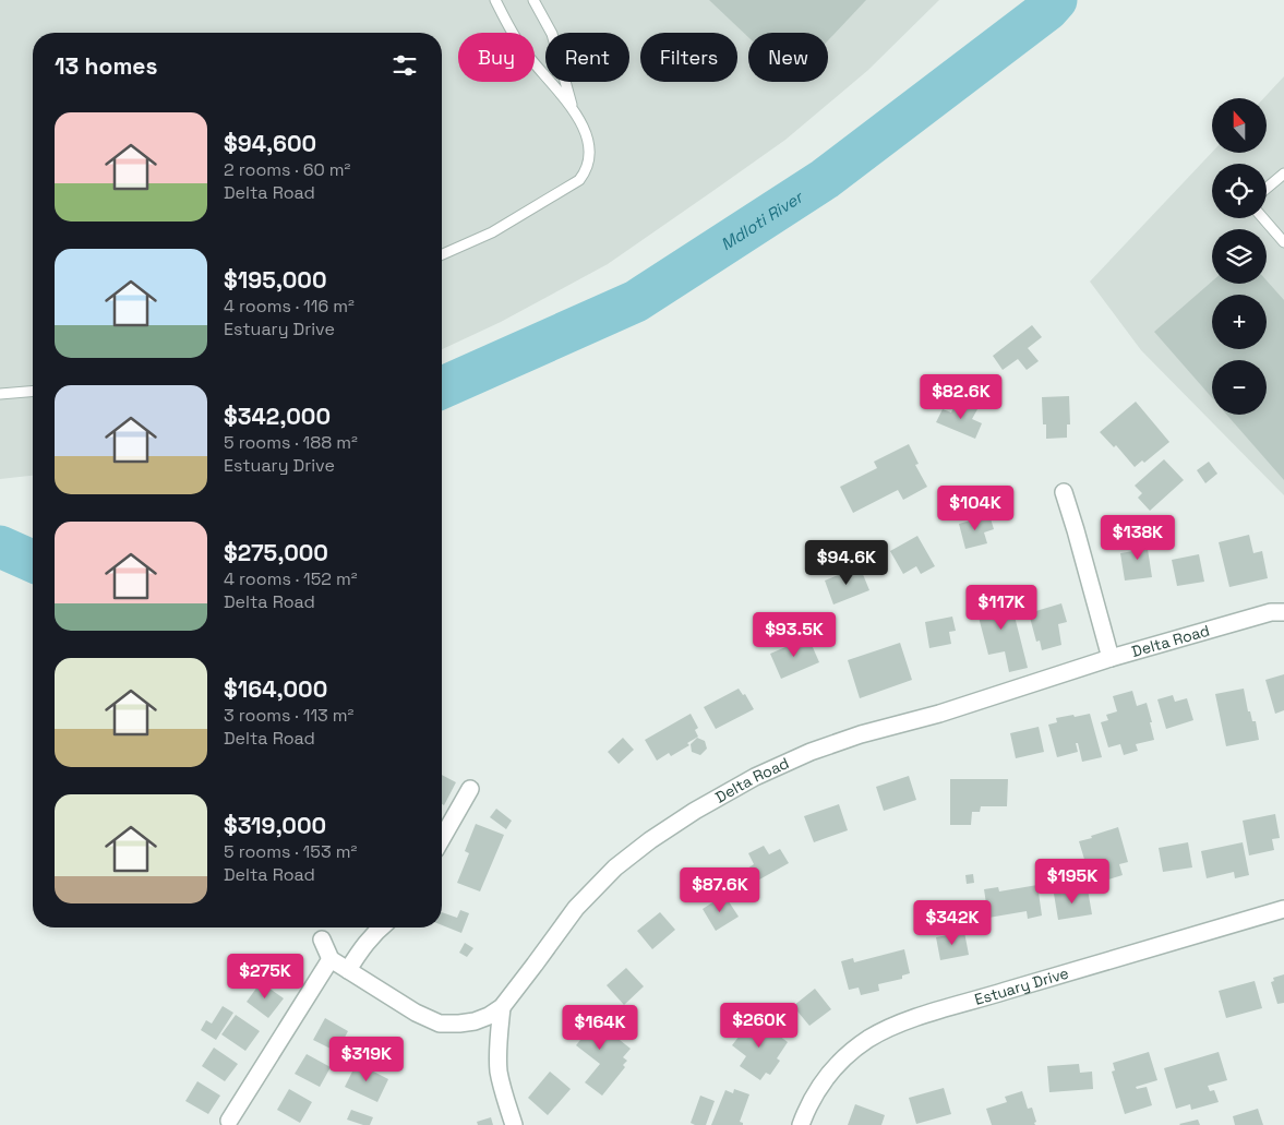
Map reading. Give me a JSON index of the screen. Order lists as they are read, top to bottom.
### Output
{
  "streets": {
    "street": ["Delta Road", "Estuary Drive"]
  },
  "water": ["Mdloti River"],
  "north": "top",
  "page": {
    "chip": [
      "Buy",
      "Rent",
      "Filters",
      "New"
    ],
    "heading": "13 homes",
    "map_buttons": ["+", "−"],
    "list": [
      {
        "name": "$94,600",
        "note": "2 rooms · 60 m² · Delta Road"
      },
      {
        "name": "$195,000",
        "note": "4 rooms · 116 m² · Estuary Drive"
      },
      {
        "name": "$342,000",
        "note": "5 rooms · 188 m² · Estuary Drive"
      },
      {
        "name": "$275,000",
        "note": "4 rooms · 152 m² · Delta Road"
      },
      {
        "name": "$164,000",
        "note": "3 rooms · 113 m² · Delta Road"
      },
      {
        "name": "$319,000",
        "note": "5 rooms · 153 m² · Delta Road"
      }
    ],
    "price": [
      "$82.6K",
      "$104K",
      "$138K",
      "$94.6K",
      "$117K",
      "$93.5K",
      "$195K",
      "$87.6K",
      "$342K",
      "$275K",
      "$260K",
      "$164K",
      "$319K"
    ]
  }
}
